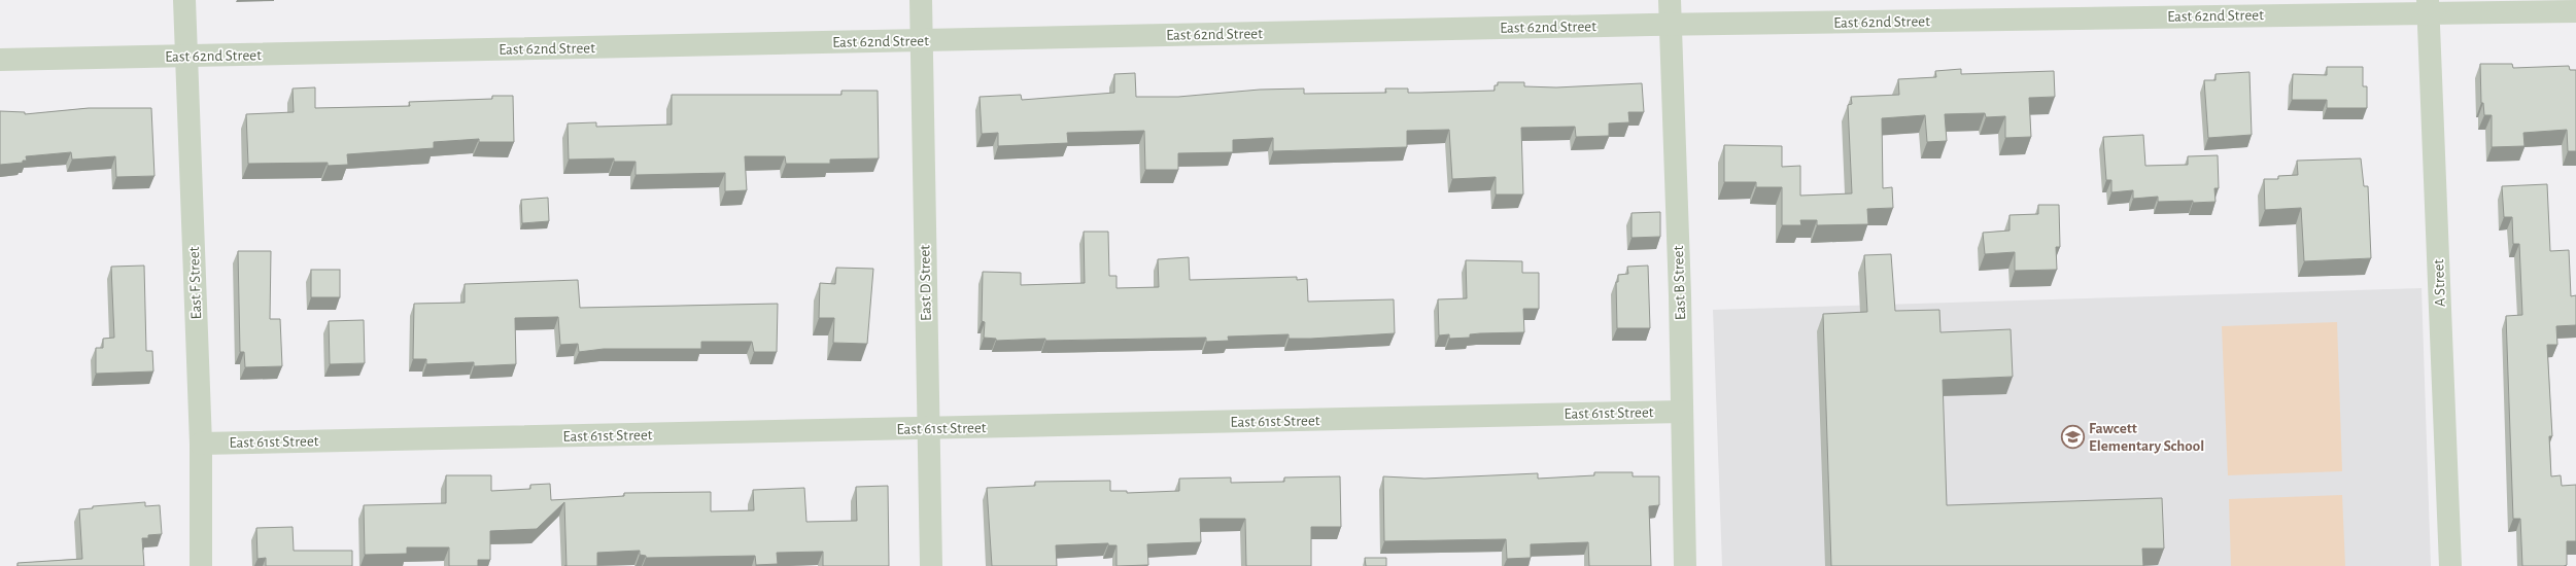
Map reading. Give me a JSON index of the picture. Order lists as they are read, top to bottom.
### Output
{
  "streets": {
    "street": [
      "East 62nd Street",
      "East F Street",
      "East D Street",
      "East B Street",
      "A Street",
      "East 61st Street"
    ]
  },
  "crossings": [
    ["East 62nd Street", "East F Street"],
    ["East 62nd Street", "East D Street"],
    ["East 62nd Street", "East B Street"],
    ["East 62nd Street", "A Street"],
    ["East F Street", "East 61st Street"],
    ["East D Street", "East 61st Street"],
    ["East B Street", "East 61st Street"]
  ],
  "places": {
    "school or university": ["Fawcett Elementary School"]
  }
}
